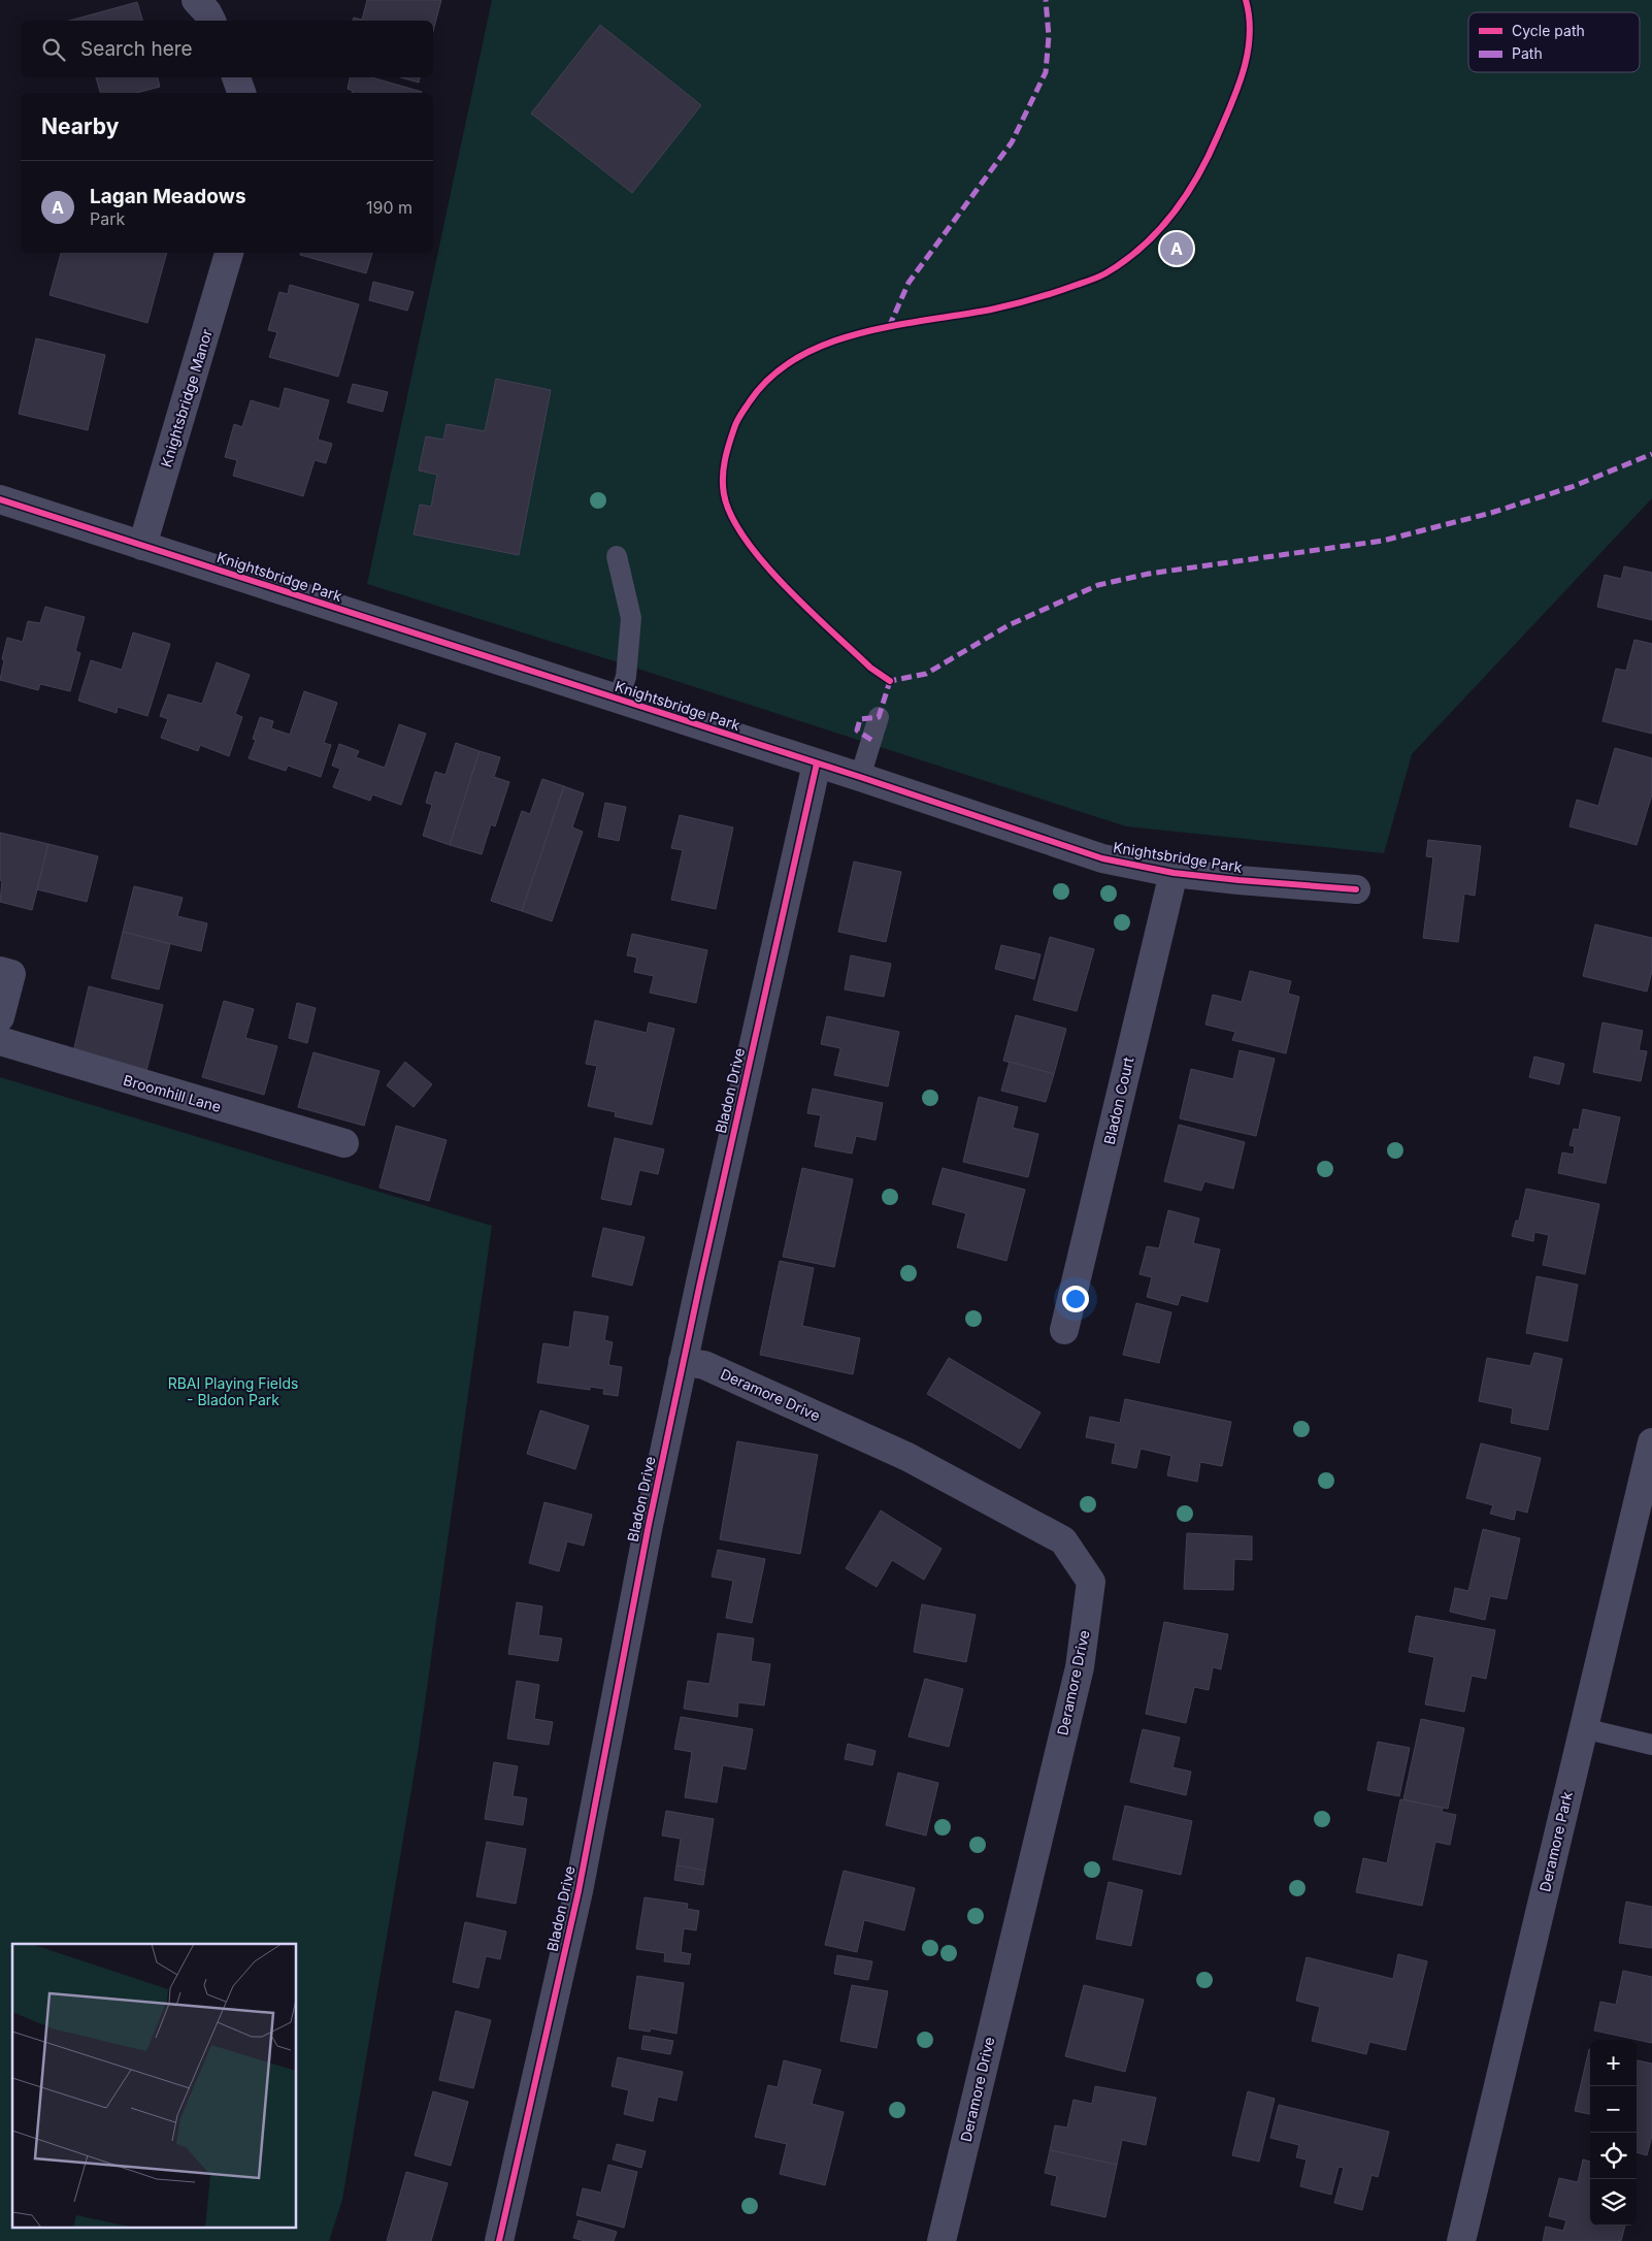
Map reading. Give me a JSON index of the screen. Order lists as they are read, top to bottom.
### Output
{
  "streets": {
    "street": [
      "Knightsbridge Manor",
      "Knightsbridge Park",
      "Bladon Drive",
      "Broomhill Lane",
      "Bladon Court",
      "Deramore Drive",
      "Deramore Park"
    ]
  },
  "crossings": [
    ["Knightsbridge Manor", "Knightsbridge Park"],
    ["Knightsbridge Park", "Bladon Drive"],
    ["Knightsbridge Park", "Bladon Court"],
    ["Bladon Drive", "Deramore Drive"]
  ],
  "parks": ["RBAI Playing Fields - Bladon Park"],
  "legend": ["Cycle path", "Path"],
  "page": {
    "search": "Search here",
    "heading": "Nearby",
    "list": [
      {
        "mark": "A",
        "name": "Lagan Meadows",
        "note": "Park",
        "value": "190 m"
      }
    ],
    "pins": "A",
    "map_buttons": ["+", "−"]
  }
}
